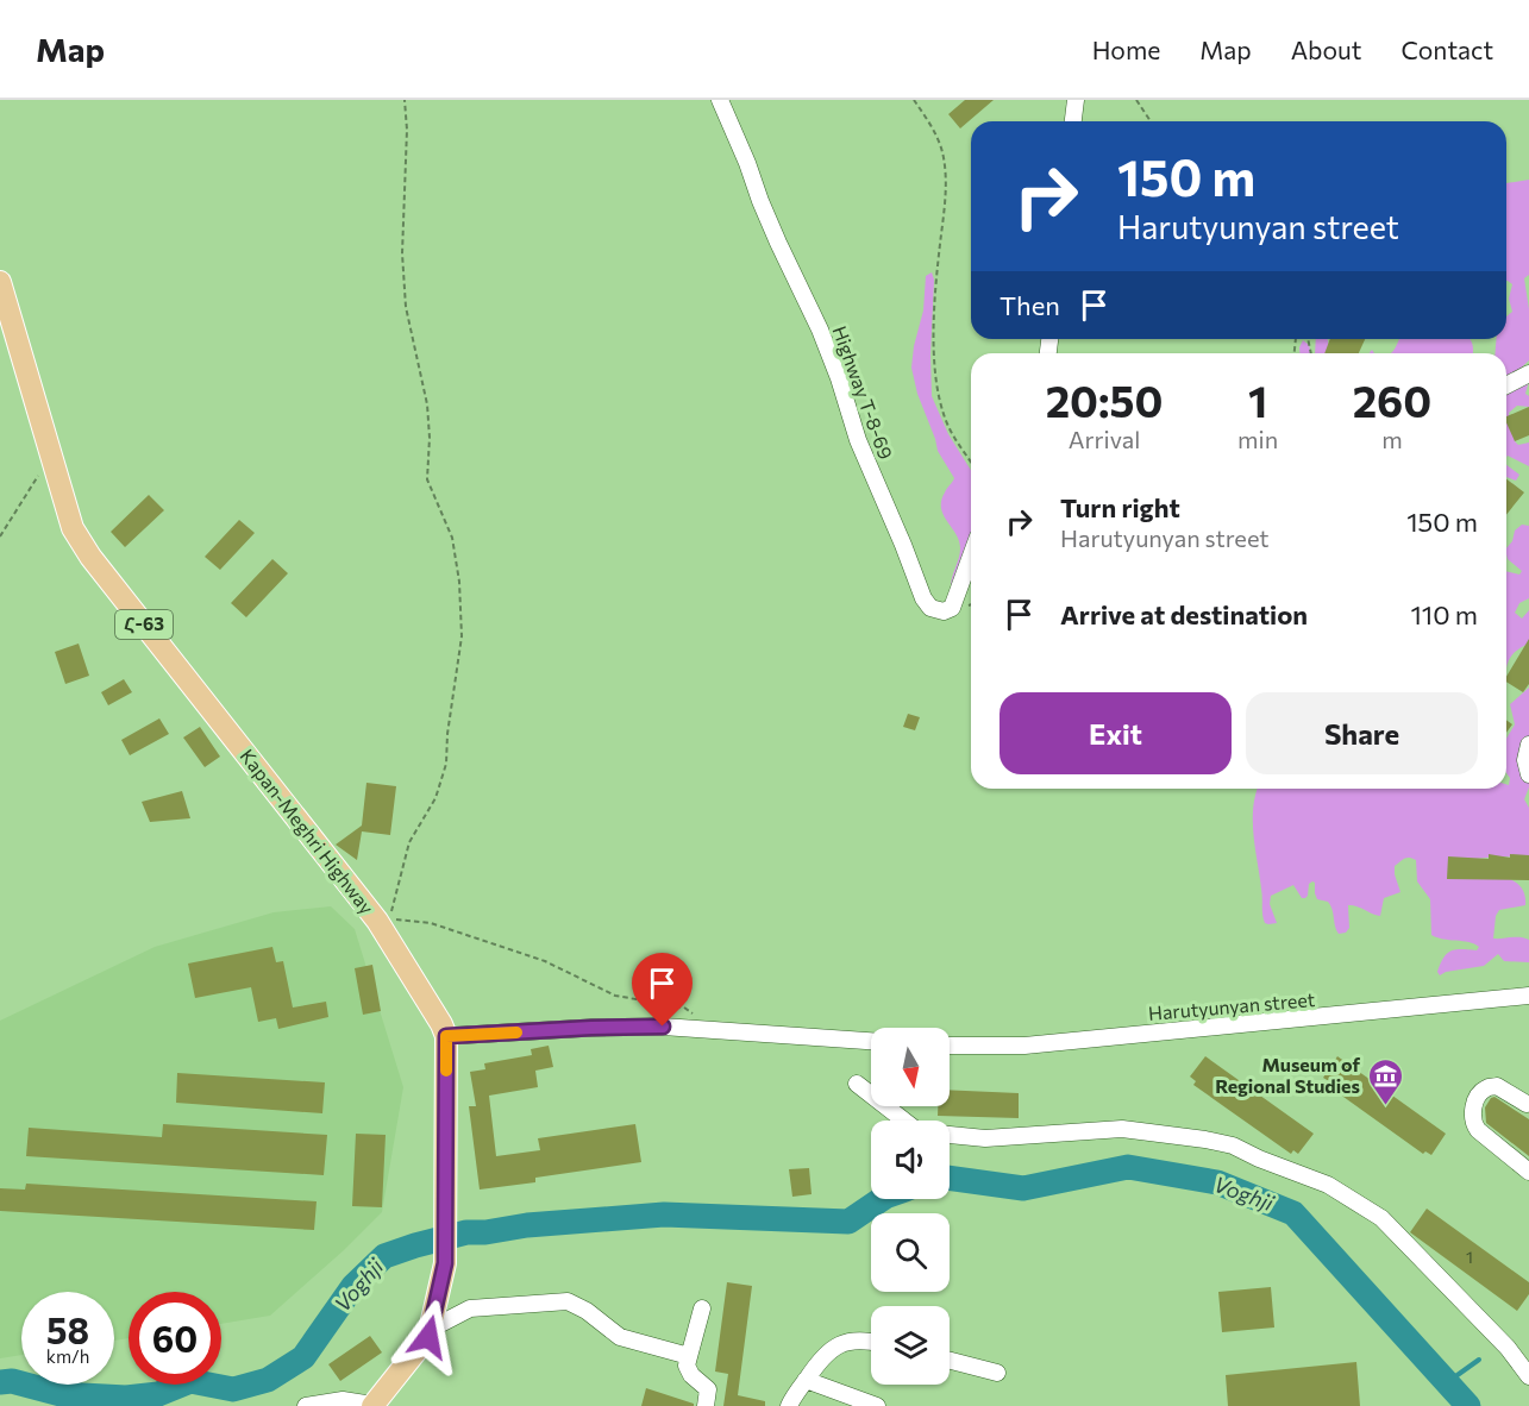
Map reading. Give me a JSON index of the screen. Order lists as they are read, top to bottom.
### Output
{
  "streets": {
    "main road": ["Հ-63", "Kapan-Meghri Highway"],
    "street": ["Highway T-8-69", "Harutyunyan street"]
  },
  "water": ["Voghji"],
  "places": {
    "museum": ["Museum of Regional Studies"]
  },
  "house_numbers": ["1"],
  "north": "bottom",
  "page": {
    "header": "Map",
    "nav": [
      "Home",
      "Map",
      "About",
      "Contact"
    ],
    "turn": ["150 m", "Harutyunyan street"],
    "then": "Then",
    "eta": [
      "20:50",
      "Arrival",
      "1",
      "min",
      "260",
      "m"
    ],
    "list": [
      {
        "name": "Turn right",
        "note": "Harutyunyan street",
        "value": "150 m"
      },
      {
        "name": "Arrive at destination",
        "value": "110 m"
      }
    ],
    "buttons": ["Exit", "Share"],
    "speed": "58 km/h",
    "limit": "60"
  }
}
